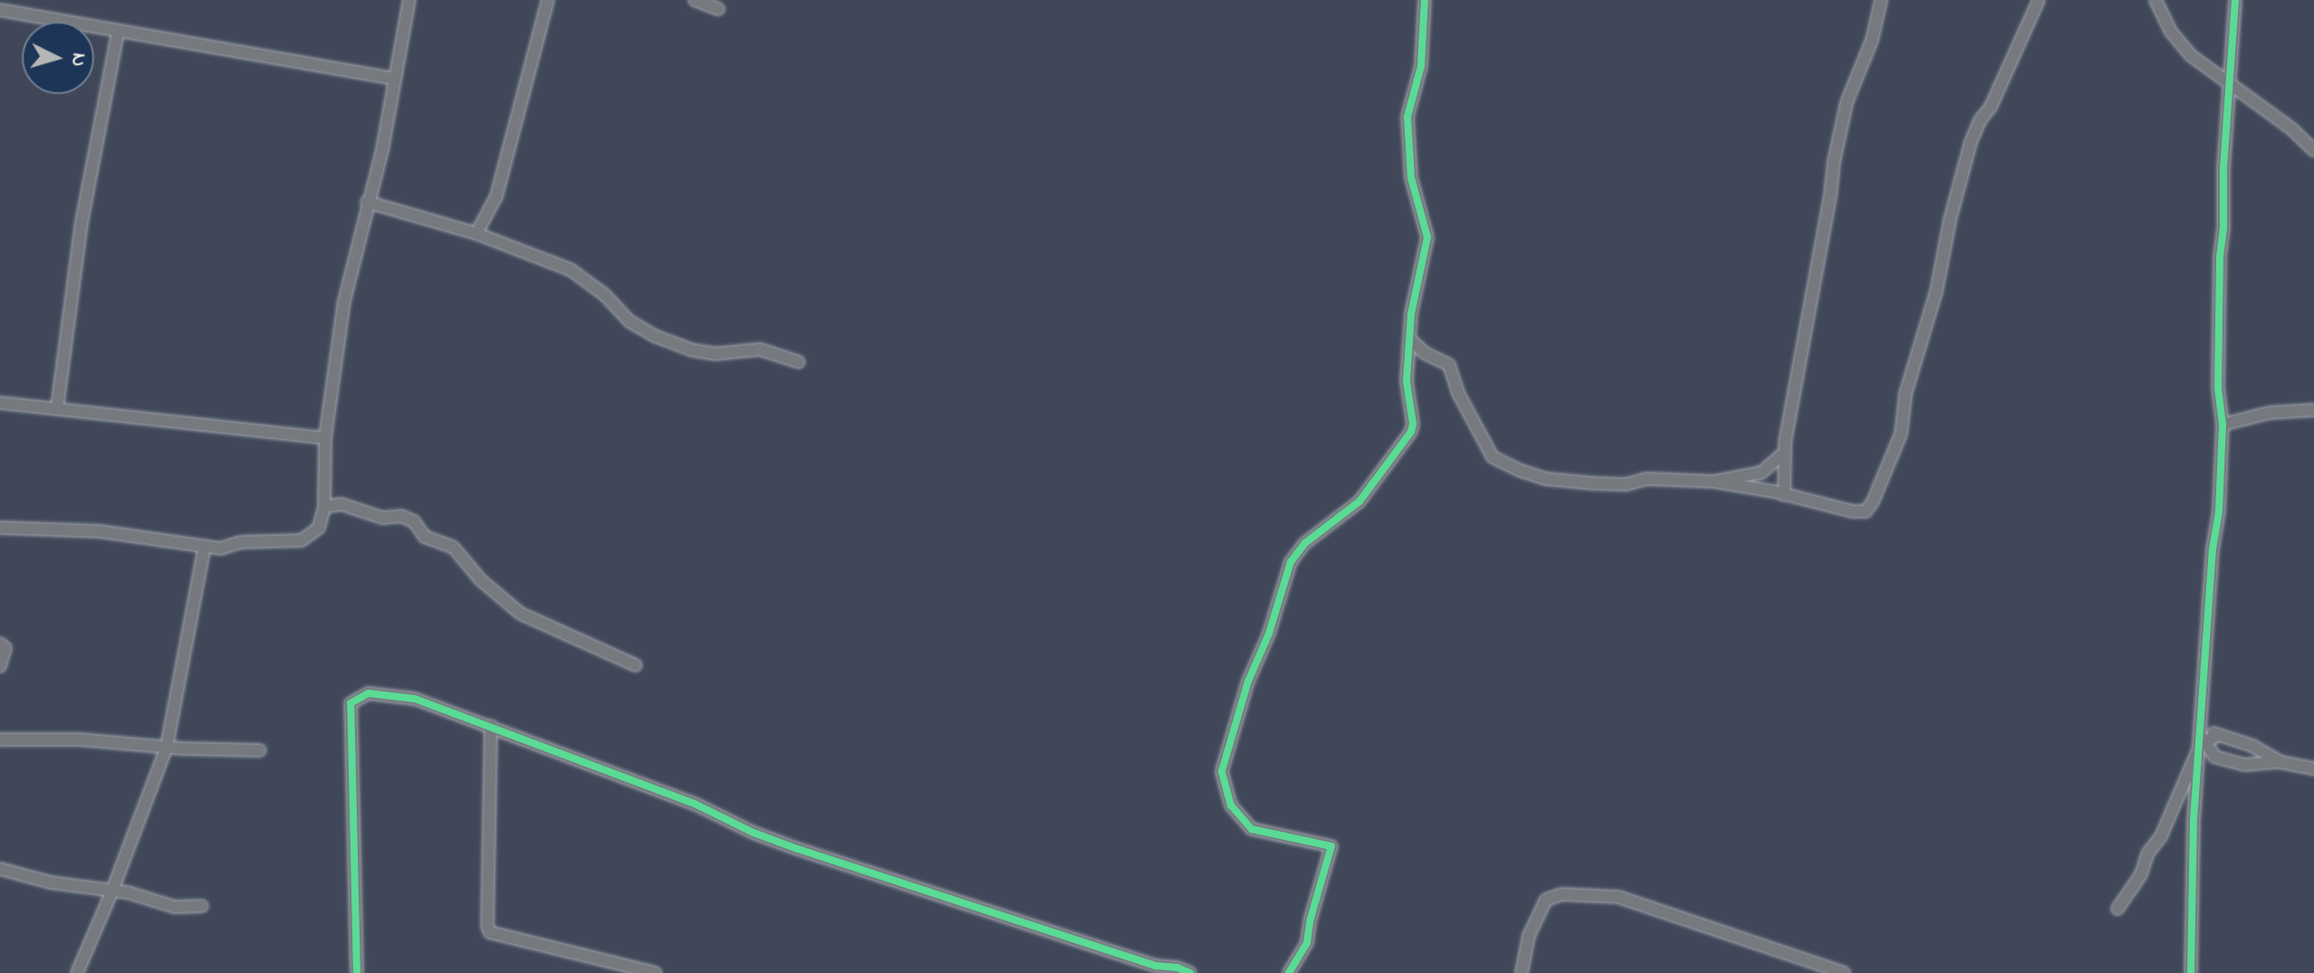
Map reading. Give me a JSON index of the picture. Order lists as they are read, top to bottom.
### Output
{
  "north": "right"
}
